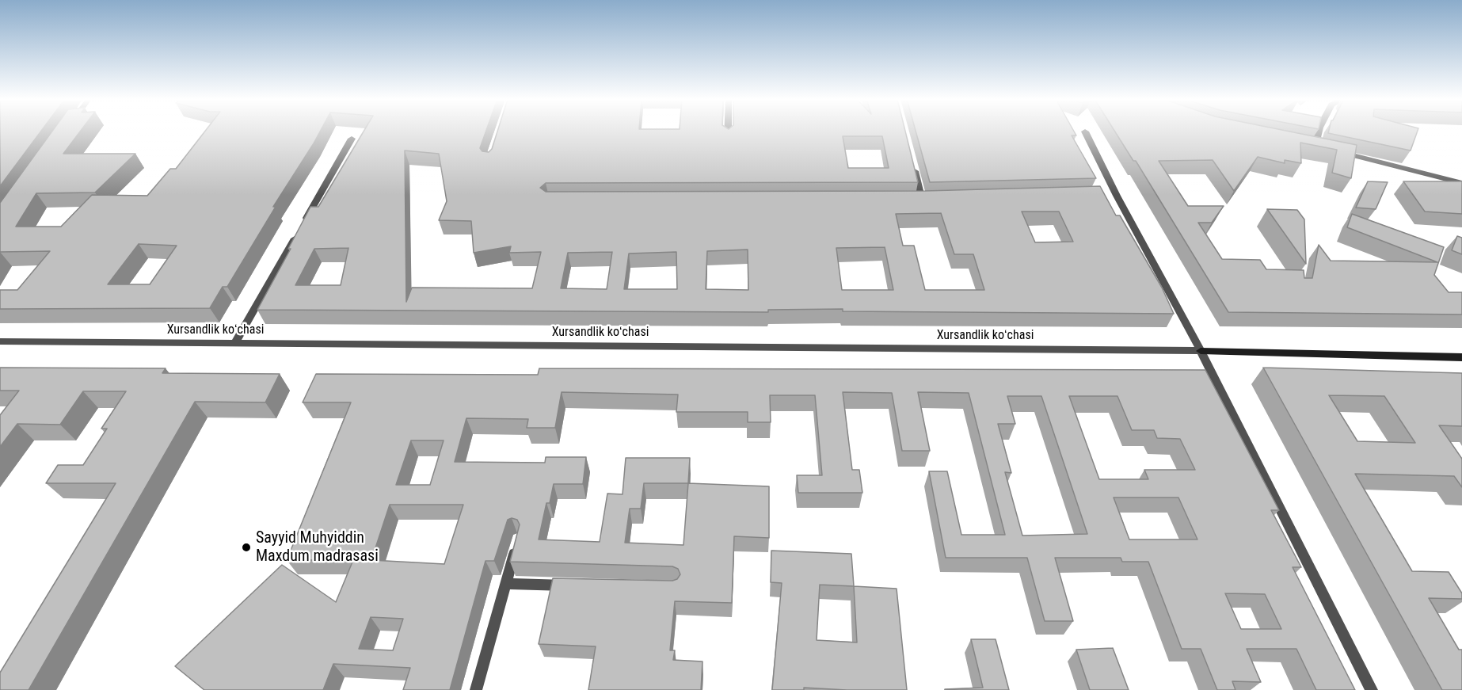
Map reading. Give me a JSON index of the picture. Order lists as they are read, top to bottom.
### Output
{
  "streets": {
    "street": ["Xursandlik koʻchasi"]
  },
  "places": ["Sayyid Muhyiddin Maxdum madrasasi"]
}
